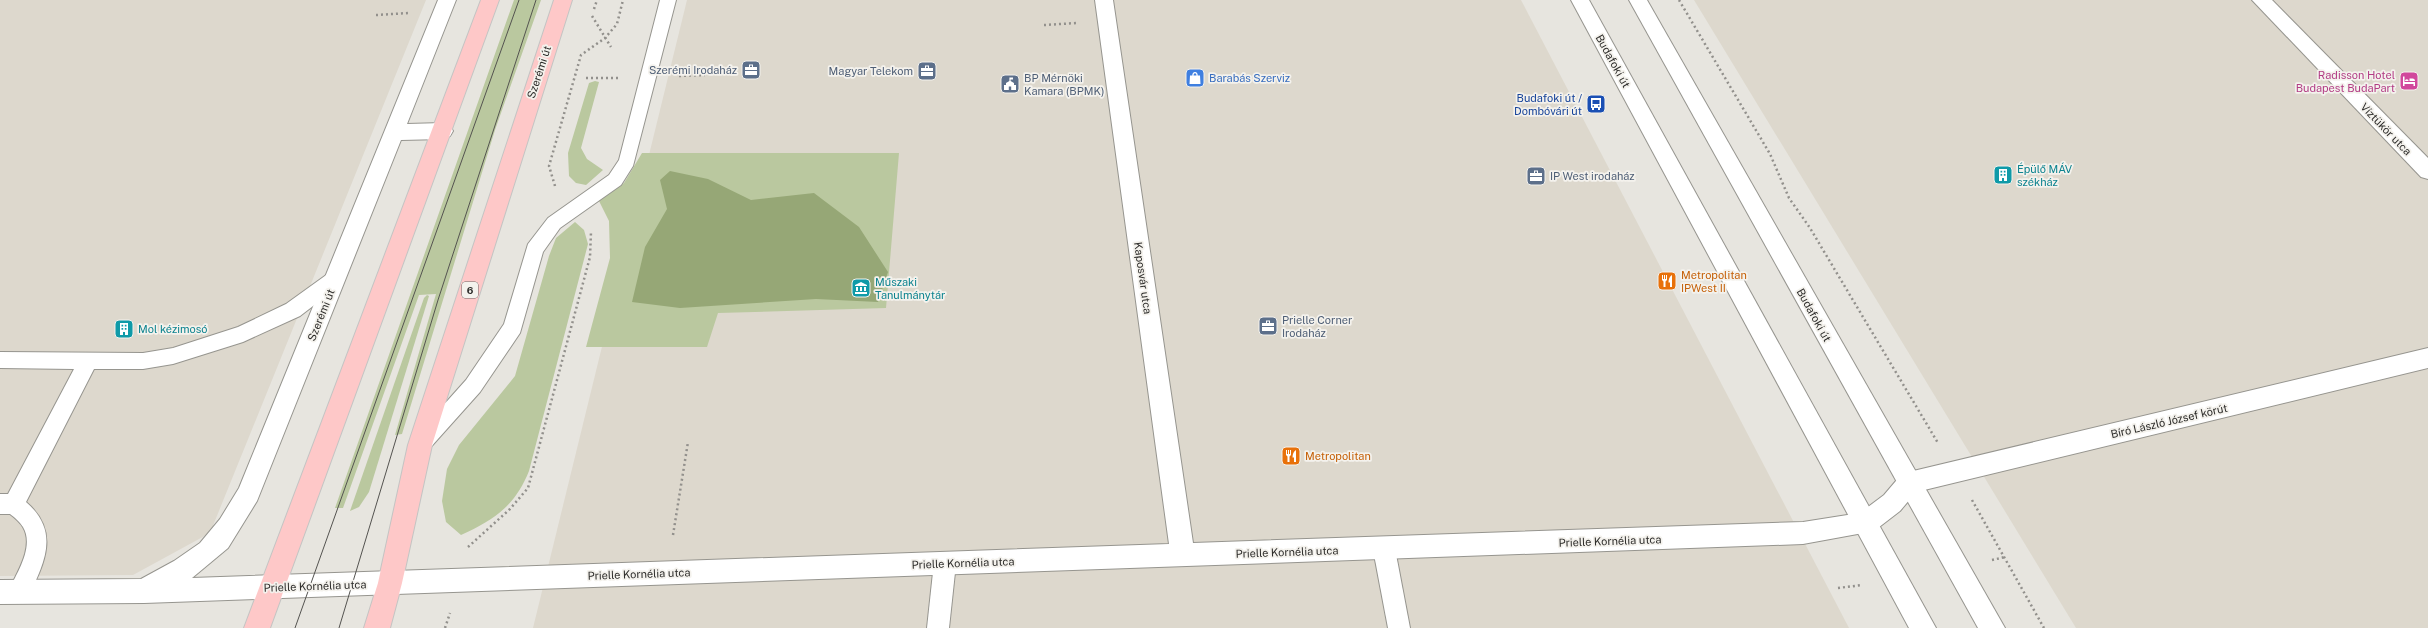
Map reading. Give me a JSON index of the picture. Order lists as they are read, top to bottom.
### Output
{
  "streets": {
    "main road": ["Szerémi út", "6"],
    "street": [
      "Budafoki út",
      "Víztükör utca",
      "Kaposvár utca",
      "Bíró László József körút",
      "Prielle Kornélia utca"
    ]
  },
  "crossings": [
    ["Budafoki út", "Bíró László József körút"],
    ["Budafoki út", "Prielle Kornélia utca"],
    ["Szerémi út", "Prielle Kornélia utca"],
    ["Kaposvár utca", "Prielle Kornélia utca"],
    ["Bíró László József körút", "Prielle Kornélia utca"]
  ],
  "places": {
    "office": [
      "Szerémi Irodaház",
      "Magyar Telekom",
      "IP West irodaház",
      "Prielle Corner Irodaház"
    ],
    "shop": ["Barabás Szerviz"],
    "hotel": ["Radisson Hotel Budapest BudaPart"],
    "public building": ["BP Mérnöki Kamara (BPMK)"],
    "bus stop": ["Budafoki út / Dombóvári út"],
    "building": ["Épülő MÁV székház", "Mol kézimosó"],
    "restaurant": ["Metropolitan IPWest II", "Metropolitan"],
    "museum": ["Műszaki Tanulmánytár"]
  }
}
